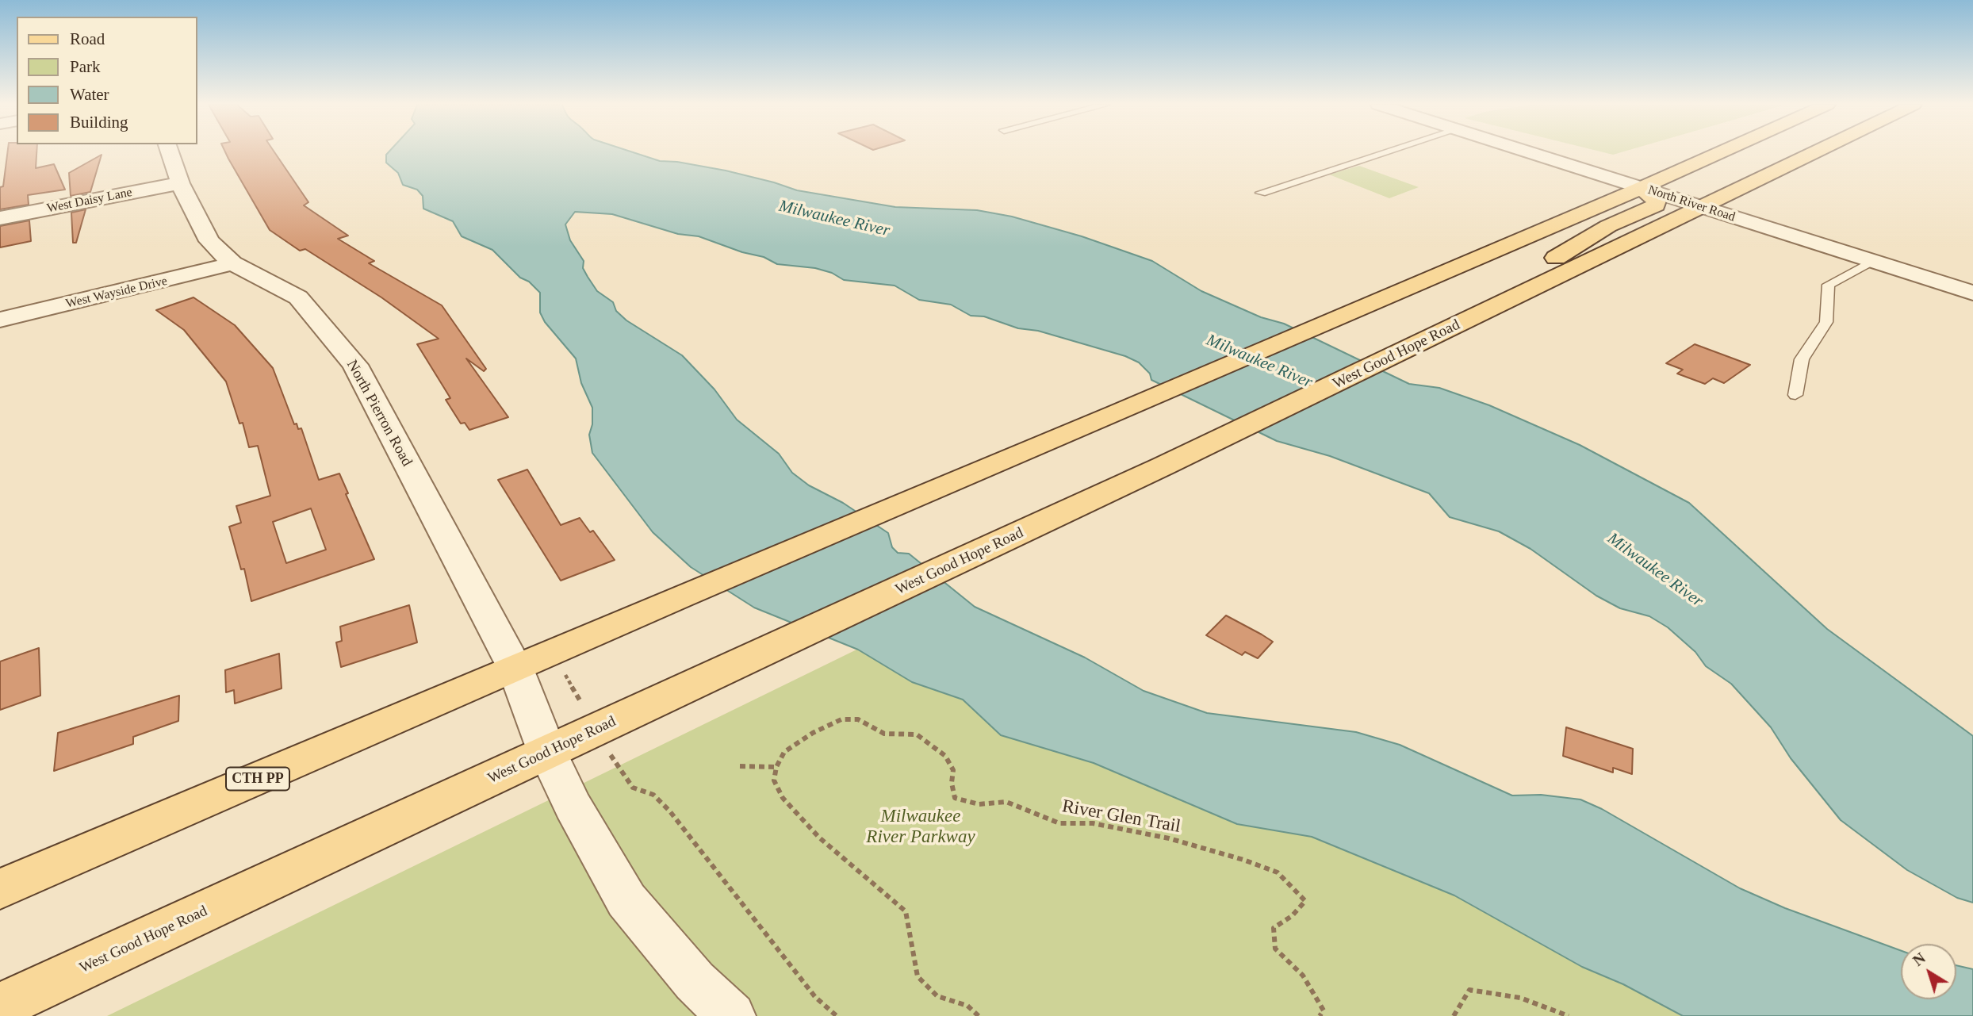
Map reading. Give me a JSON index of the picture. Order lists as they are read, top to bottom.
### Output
{
  "streets": {
    "main road": ["West Good Hope Road", "CTH PP"],
    "street": [
      "West Daisy Lane",
      "North River Road",
      "West Wayside Drive",
      "North Pierron Road"
    ],
    "path": ["River Glen Trail"]
  },
  "crossings": [
    ["West Daisy Lane", "North Pierron Road"],
    ["North River Road", "West Good Hope Road"],
    ["West Wayside Drive", "North Pierron Road"],
    ["West Good Hope Road", "North Pierron Road"],
    ["North Pierron Road", "CTH PP"]
  ],
  "water": ["Milwaukee River"],
  "parks": ["Milwaukee River Parkway"],
  "legend": [
    "Road",
    "Park",
    "Water",
    "Building"
  ],
  "north": "top left"
}
